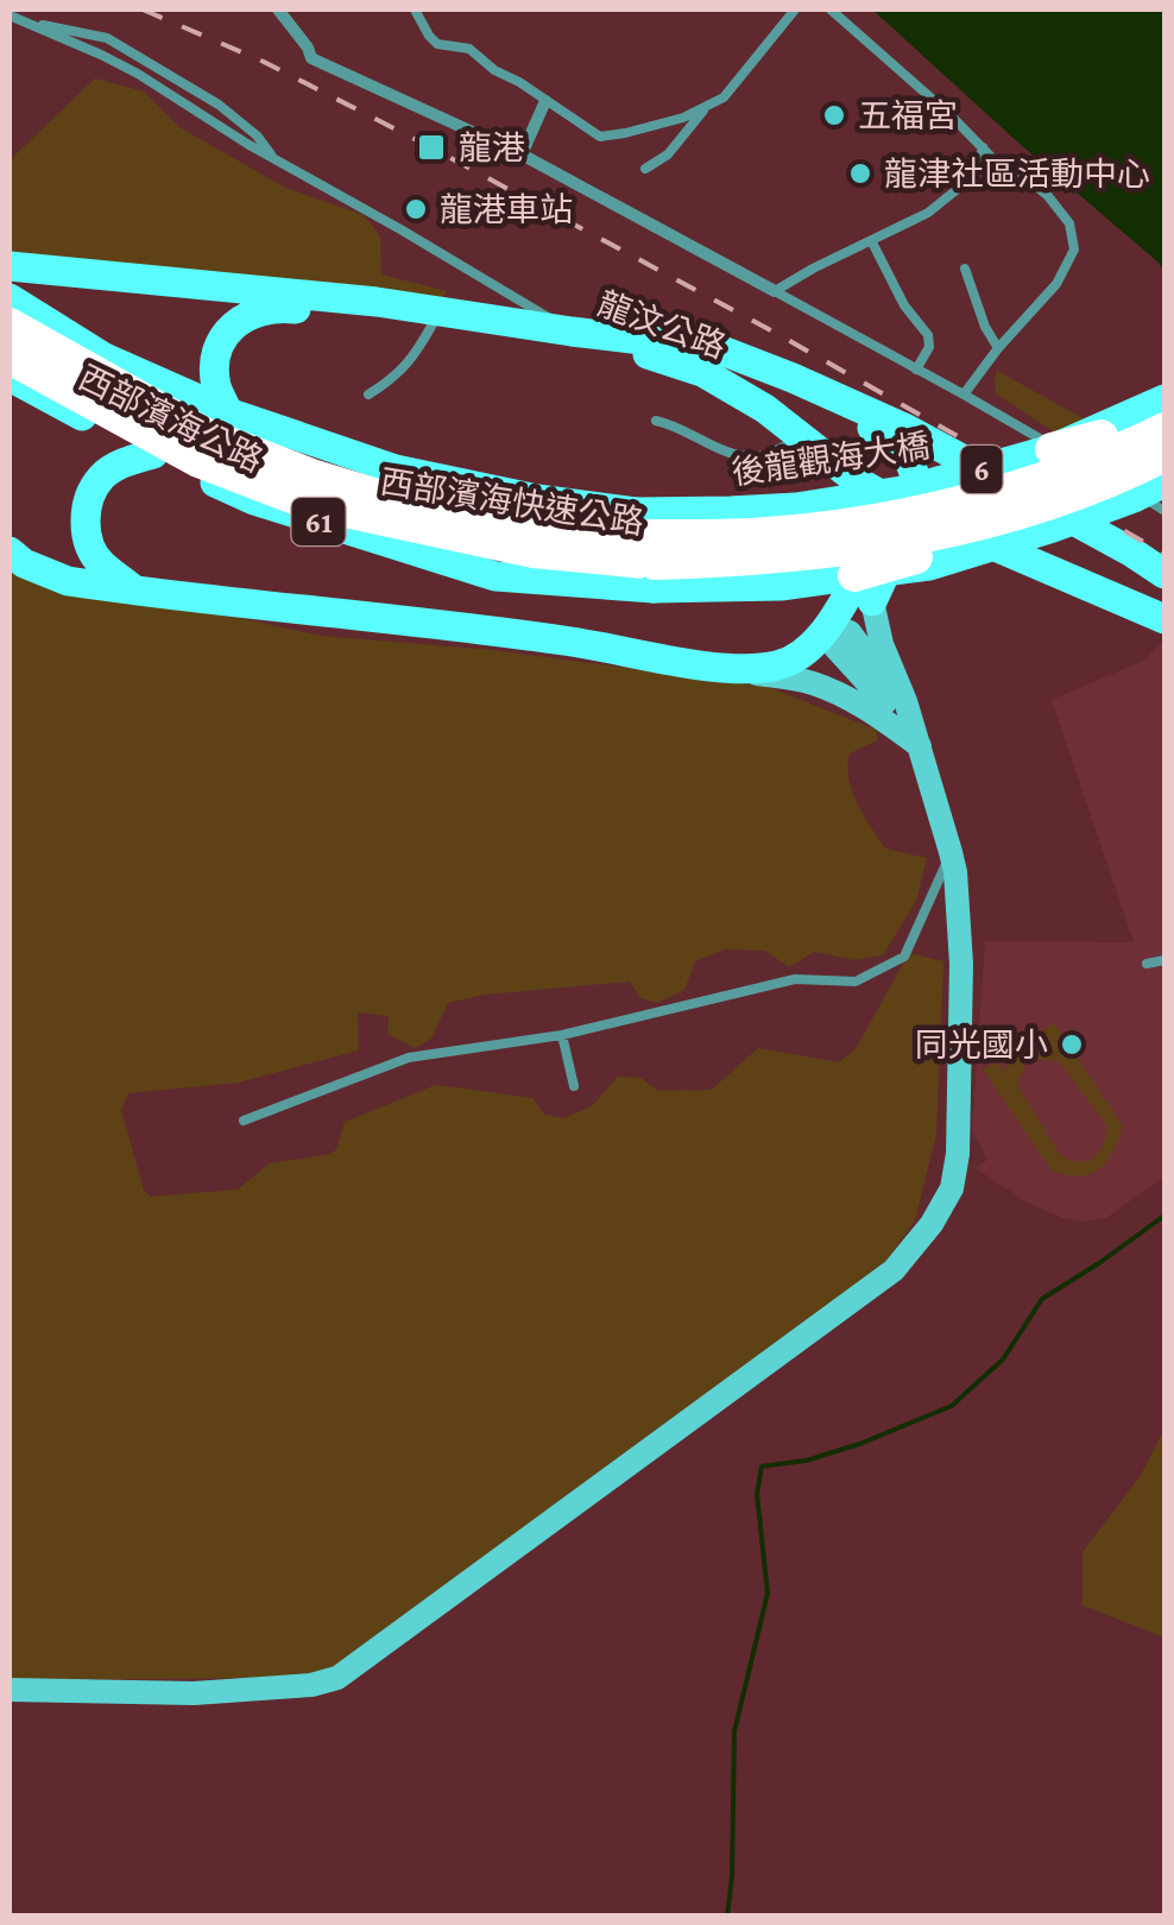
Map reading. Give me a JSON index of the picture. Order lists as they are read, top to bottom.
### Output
{
  "streets": {
    "highway": ["西部濱海快速公路", "61"],
    "main road": [
      "龍汶公路",
      "西部濱海公路",
      "後龍觀海大橋",
      "6"
    ]
  },
  "crossings": [
    ["西部濱海公路", "後龍觀海大橋"],
    ["西部濱海公路", "西部濱海快速公路"],
    ["西部濱海公路", "61"],
    ["後龍觀海大橋", "西部濱海快速公路"],
    ["後龍觀海大橋", "61"],
    ["西部濱海快速公路", "61"]
  ],
  "places": {
    "other": [
      "五福宮",
      "龍津社區活動中心",
      "龍港車站",
      "同光國小"
    ],
    "transit": ["龍港"]
  }
}
